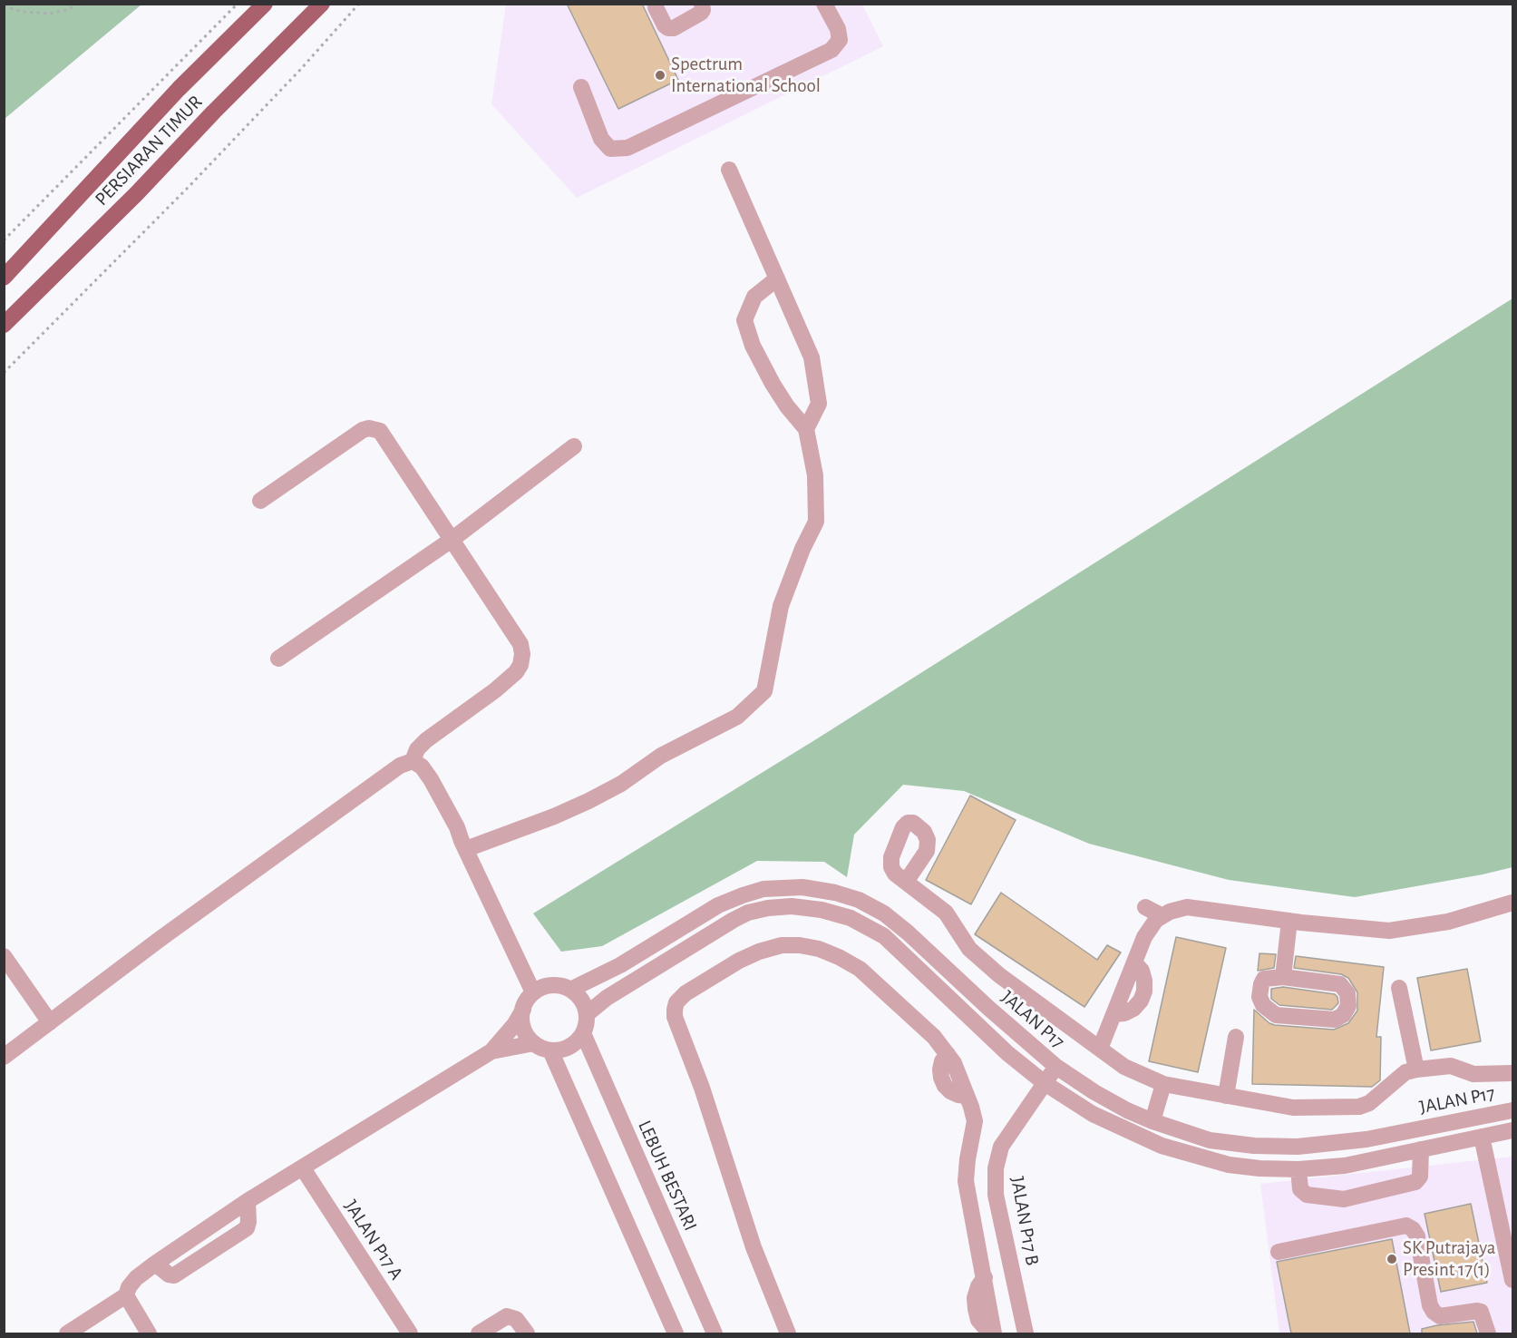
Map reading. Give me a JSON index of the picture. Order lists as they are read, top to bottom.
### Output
{
  "streets": {
    "main road": ["PERSIARAN TIMUR"],
    "street": [
      "JALAN P17",
      "LEBUH BESTARI",
      "JALAN P17 B",
      "JALAN P17 A"
    ]
  },
  "crossings": [
    ["JALAN P17", "LEBUH BESTARI"],
    ["JALAN P17", "JALAN P17 B"]
  ],
  "places": ["Spectrum International School", "SK Putrajaya Presint 17(1)"]
}
